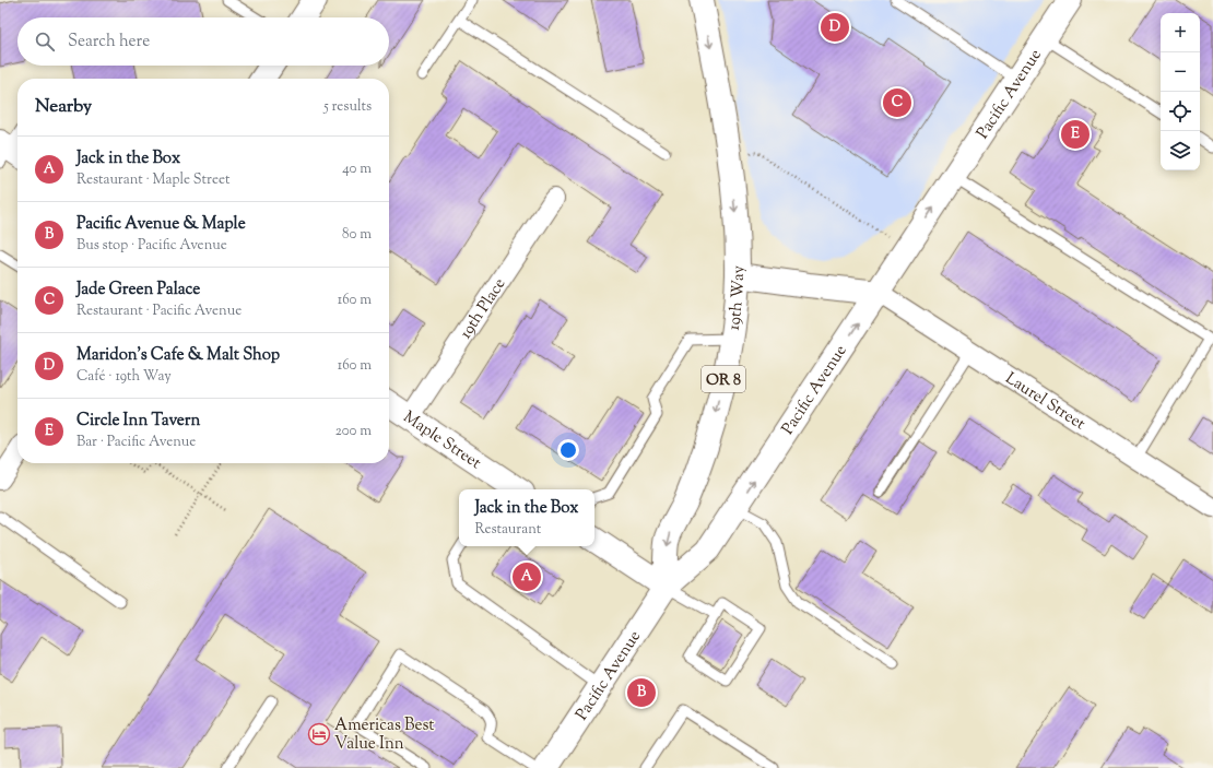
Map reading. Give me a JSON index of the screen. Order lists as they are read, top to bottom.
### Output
{
  "streets": {
    "main road": [
      "Pacific Avenue",
      "19th Way",
      "OR 8",
      "Maple Street"
    ],
    "street": ["19th Place", "Laurel Street"]
  },
  "crossings": [
    ["Pacific Avenue", "19th Way"],
    ["Pacific Avenue", "Laurel Street"],
    ["19th Place", "Maple Street"]
  ],
  "one_way": ["Pacific Avenue", "19th Way"],
  "places": {
    "hotel": ["Americas Best Value Inn"]
  },
  "page": {
    "pins": [
      "D",
      "C",
      "E",
      "A",
      "B"
    ],
    "map_buttons": ["+", "−"],
    "search": "Search here",
    "heading": ["Nearby", "5 results"],
    "list": [
      {
        "mark": "A",
        "name": "Jack in the Box",
        "note": "Restaurant · Maple Street",
        "value": "40 m"
      },
      {
        "mark": "B",
        "name": "Pacific Avenue & Maple",
        "note": "Bus stop · Pacific Avenue",
        "value": "80 m"
      },
      {
        "mark": "C",
        "name": "Jade Green Palace",
        "note": "Restaurant · Pacific Avenue",
        "value": "160 m"
      },
      {
        "mark": "D",
        "name": "Maridon's Cafe & Malt Shop",
        "note": "Café · 19th Way",
        "value": "160 m"
      },
      {
        "mark": "E",
        "name": "Circle Inn Tavern",
        "note": "Bar · Pacific Avenue",
        "value": "200 m"
      }
    ],
    "popup": ["Jack in the Box", "Restaurant"]
  }
}
